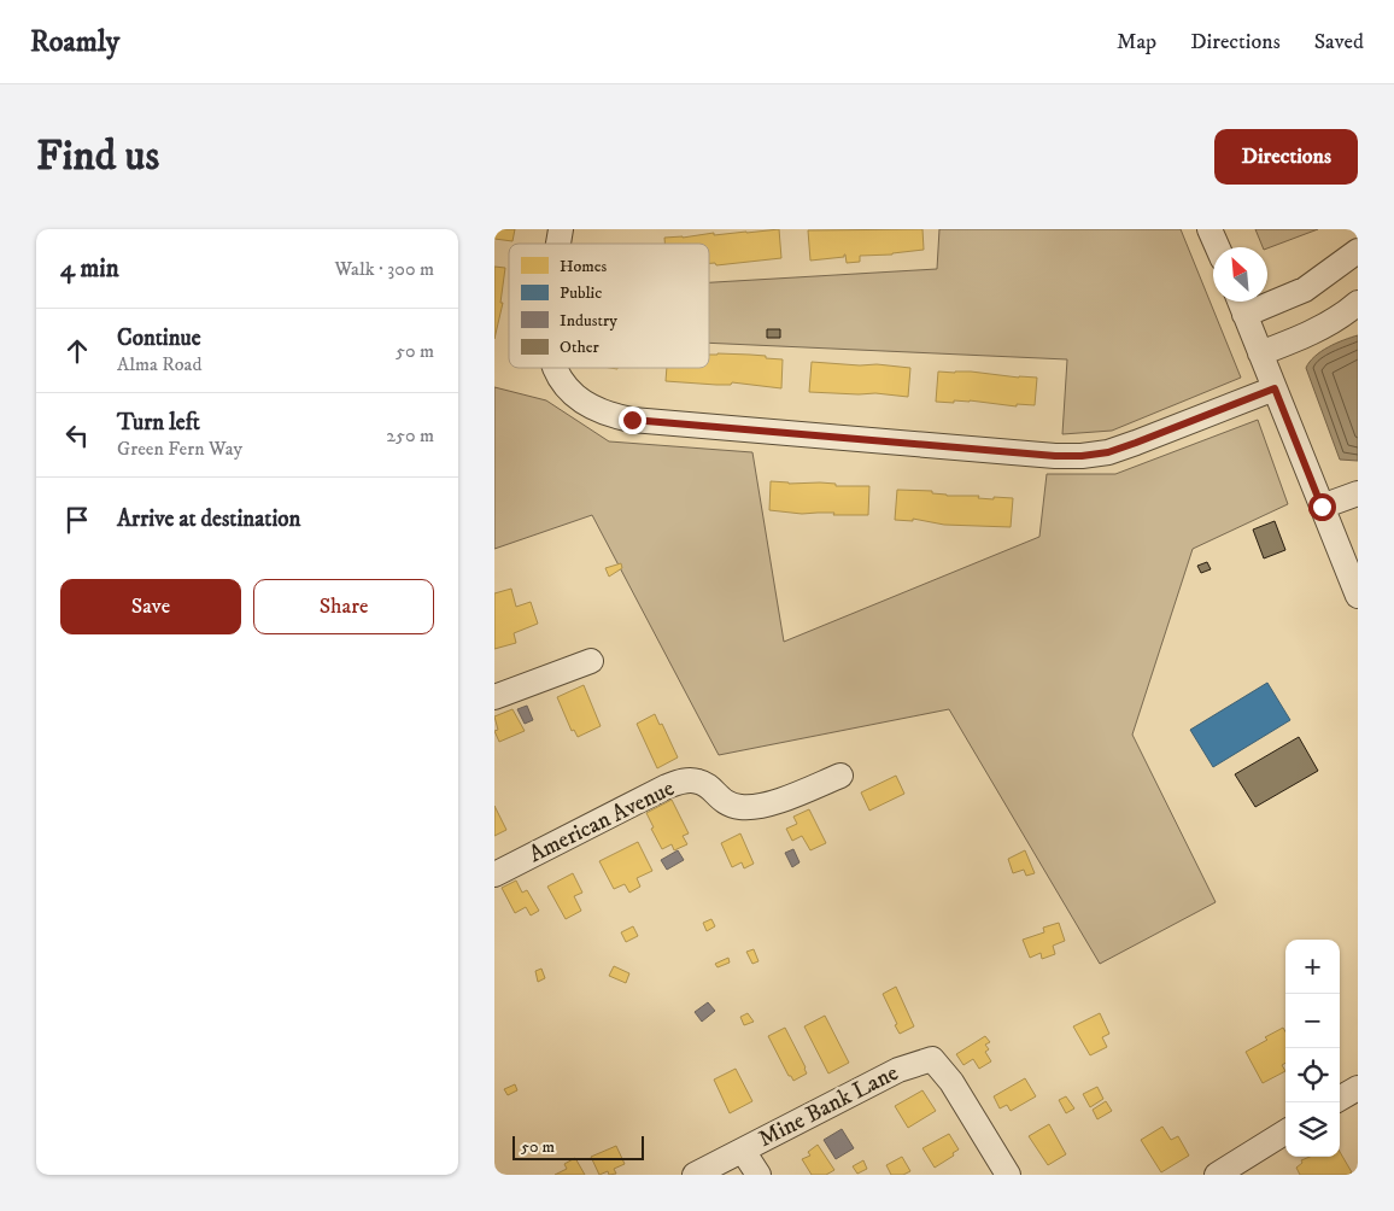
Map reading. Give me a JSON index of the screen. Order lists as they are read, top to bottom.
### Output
{
  "streets": {
    "street": ["American Avenue", "Mine Bank Lane"]
  },
  "legend": [
    "Homes",
    "Public",
    "Industry",
    "Other"
  ],
  "scale_bar": "50 m",
  "north": "top left",
  "page": {
    "header": "Roamly",
    "nav": ["Map", "Directions", "Saved"],
    "buttons": [
      "Directions",
      ["Save", "Share"]
    ],
    "title": "Find us",
    "heading": ["4 min", "Walk · 300 m"],
    "list": [
      ["Continue", "Alma Road", "50 m"],
      ["Turn left", "Green Fern Way", "250 m"],
      "Arrive at destination"
    ],
    "map_buttons": ["+", "−"],
    "scale": "50 m"
  }
}
